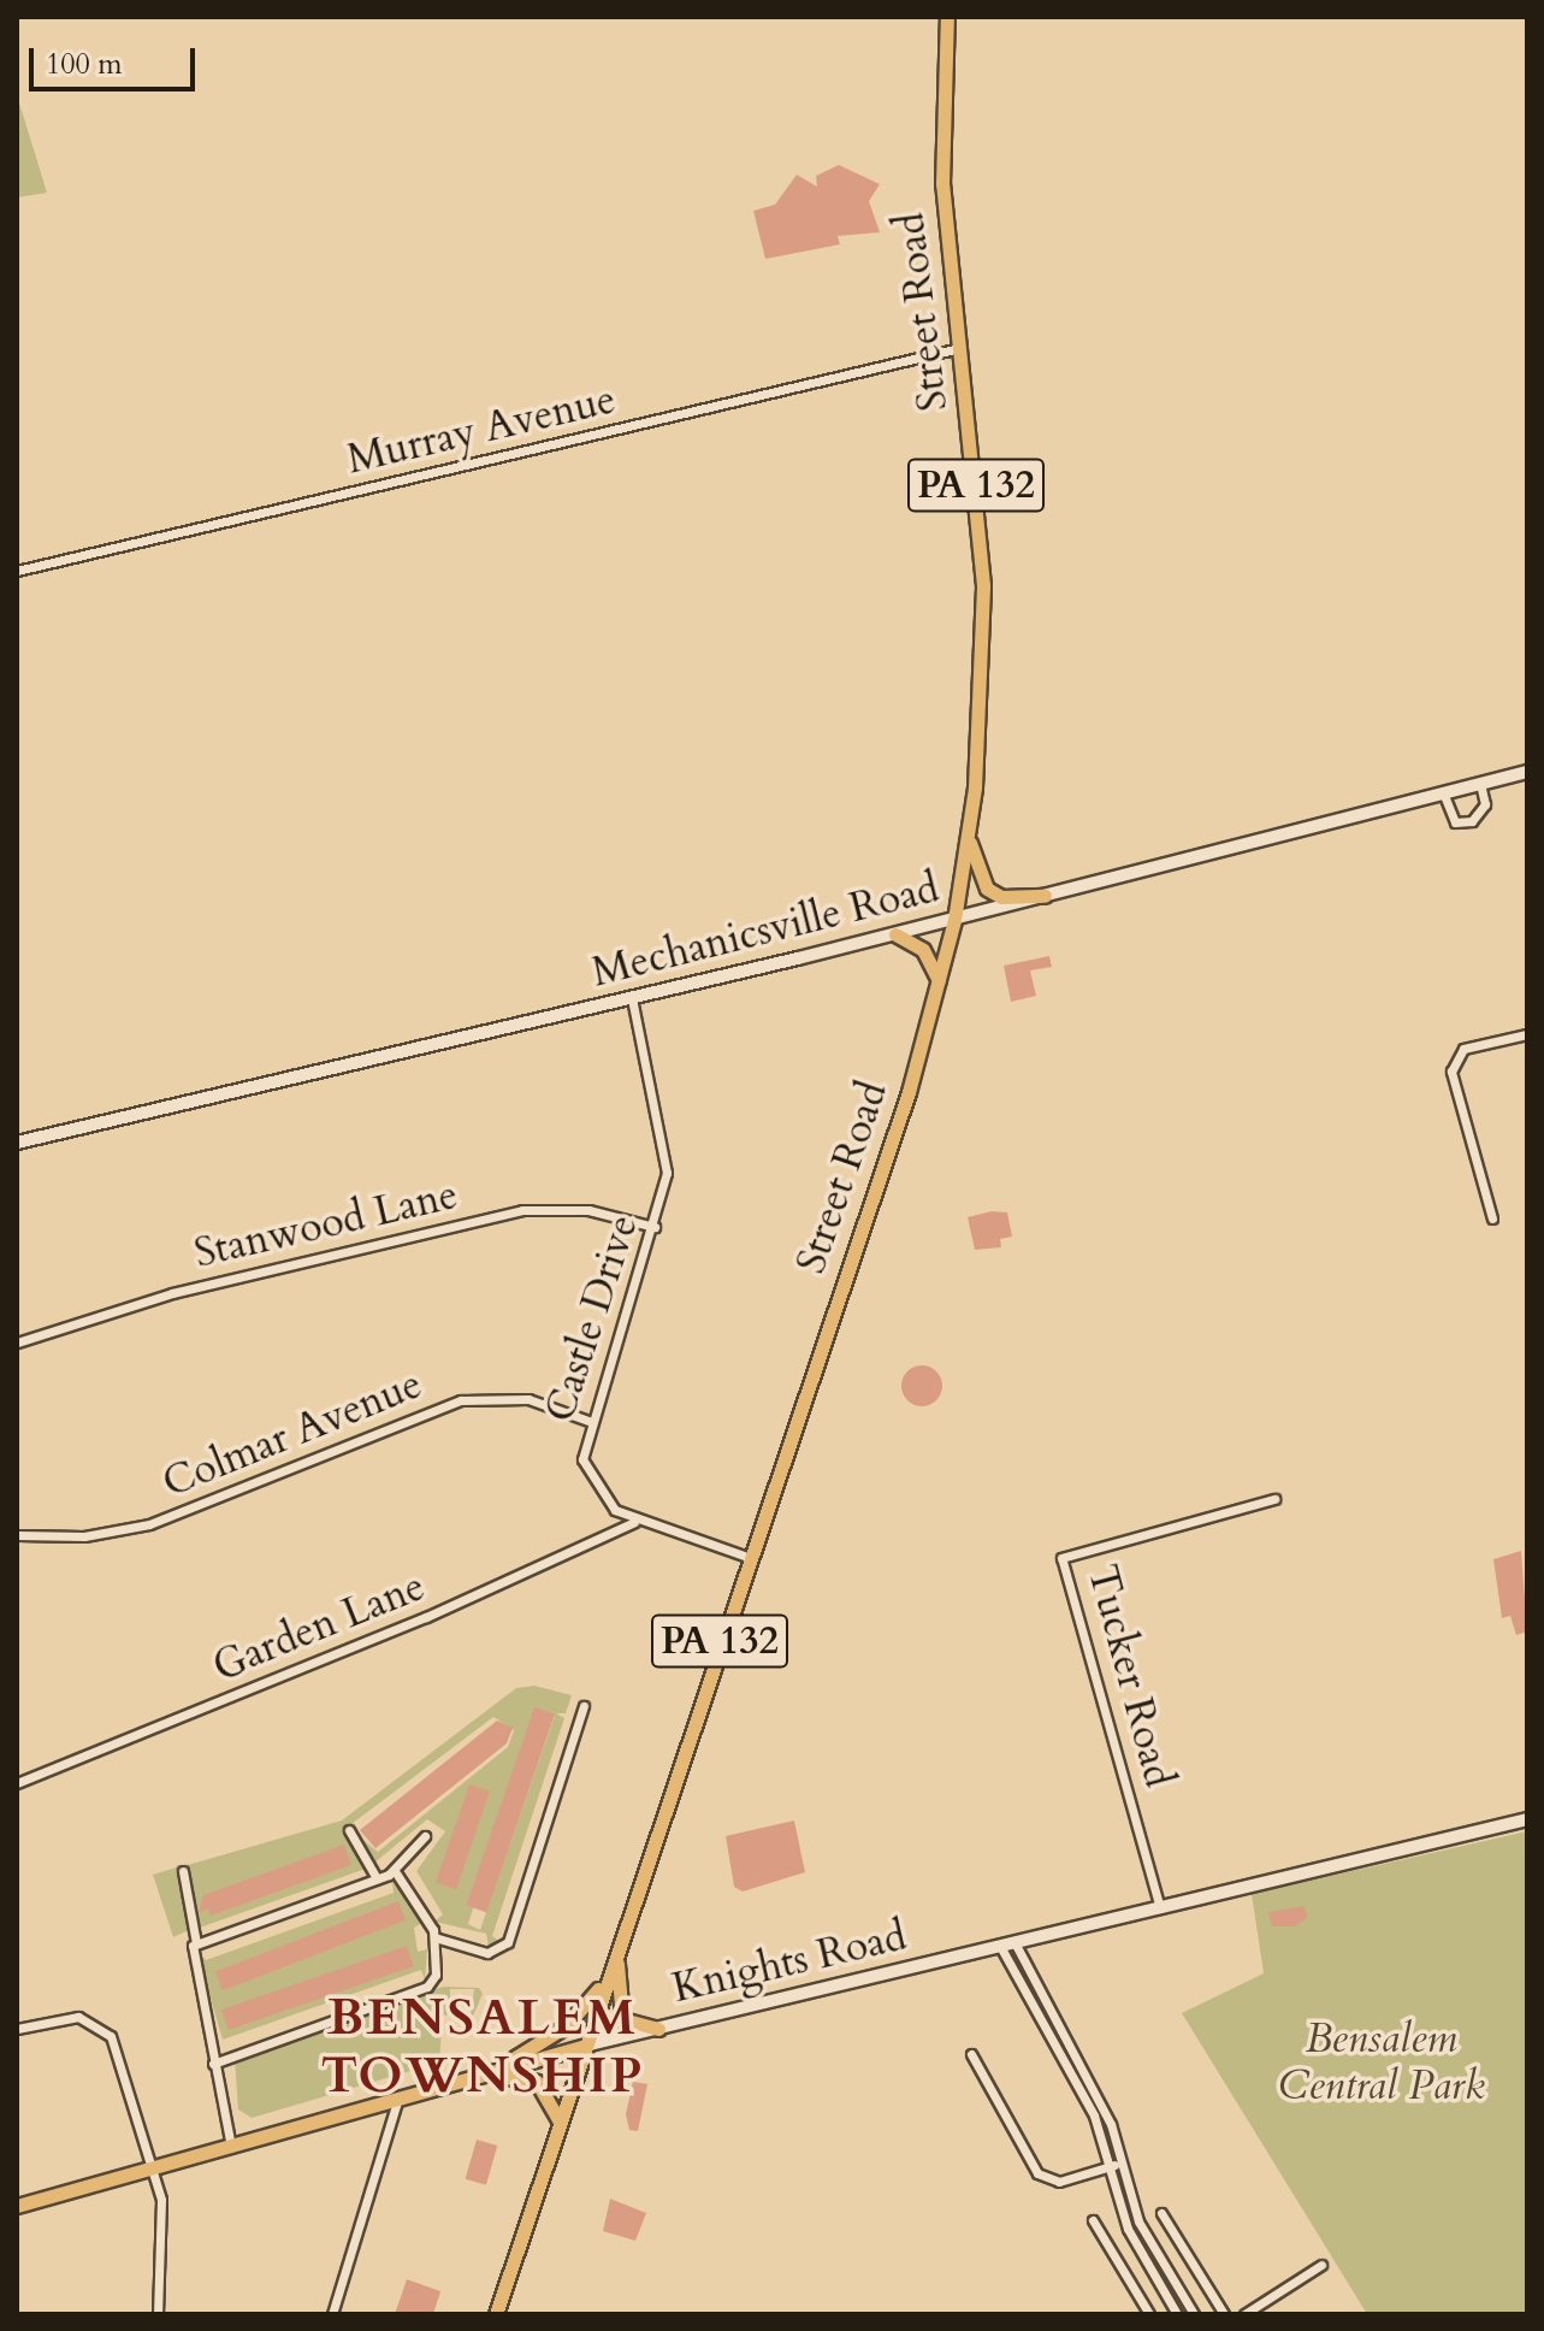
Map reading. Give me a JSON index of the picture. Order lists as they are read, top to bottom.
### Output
{
  "streets": {
    "main road": ["Street Road", "PA 132", "Knights Road"],
    "street": [
      "Murray Avenue",
      "Mechanicsville Road",
      "Stanwood Lane",
      "Castle Drive",
      "Colmar Avenue",
      "Garden Lane",
      "Tucker Road"
    ]
  },
  "crossings": [
    ["Street Road", "Murray Avenue"],
    ["Street Road", "Mechanicsville Road"],
    ["Street Road", "Castle Drive"],
    ["Street Road", "Knights Road"],
    ["Mechanicsville Road", "Castle Drive"],
    ["Stanwood Lane", "Castle Drive"],
    ["Castle Drive", "Colmar Avenue"],
    ["Castle Drive", "Garden Lane"],
    ["Tucker Road", "Knights Road"]
  ],
  "districts": ["BENSALEM TOWNSHIP"],
  "parks": ["Bensalem Central Park"],
  "scale_bar": "100 m"
}
